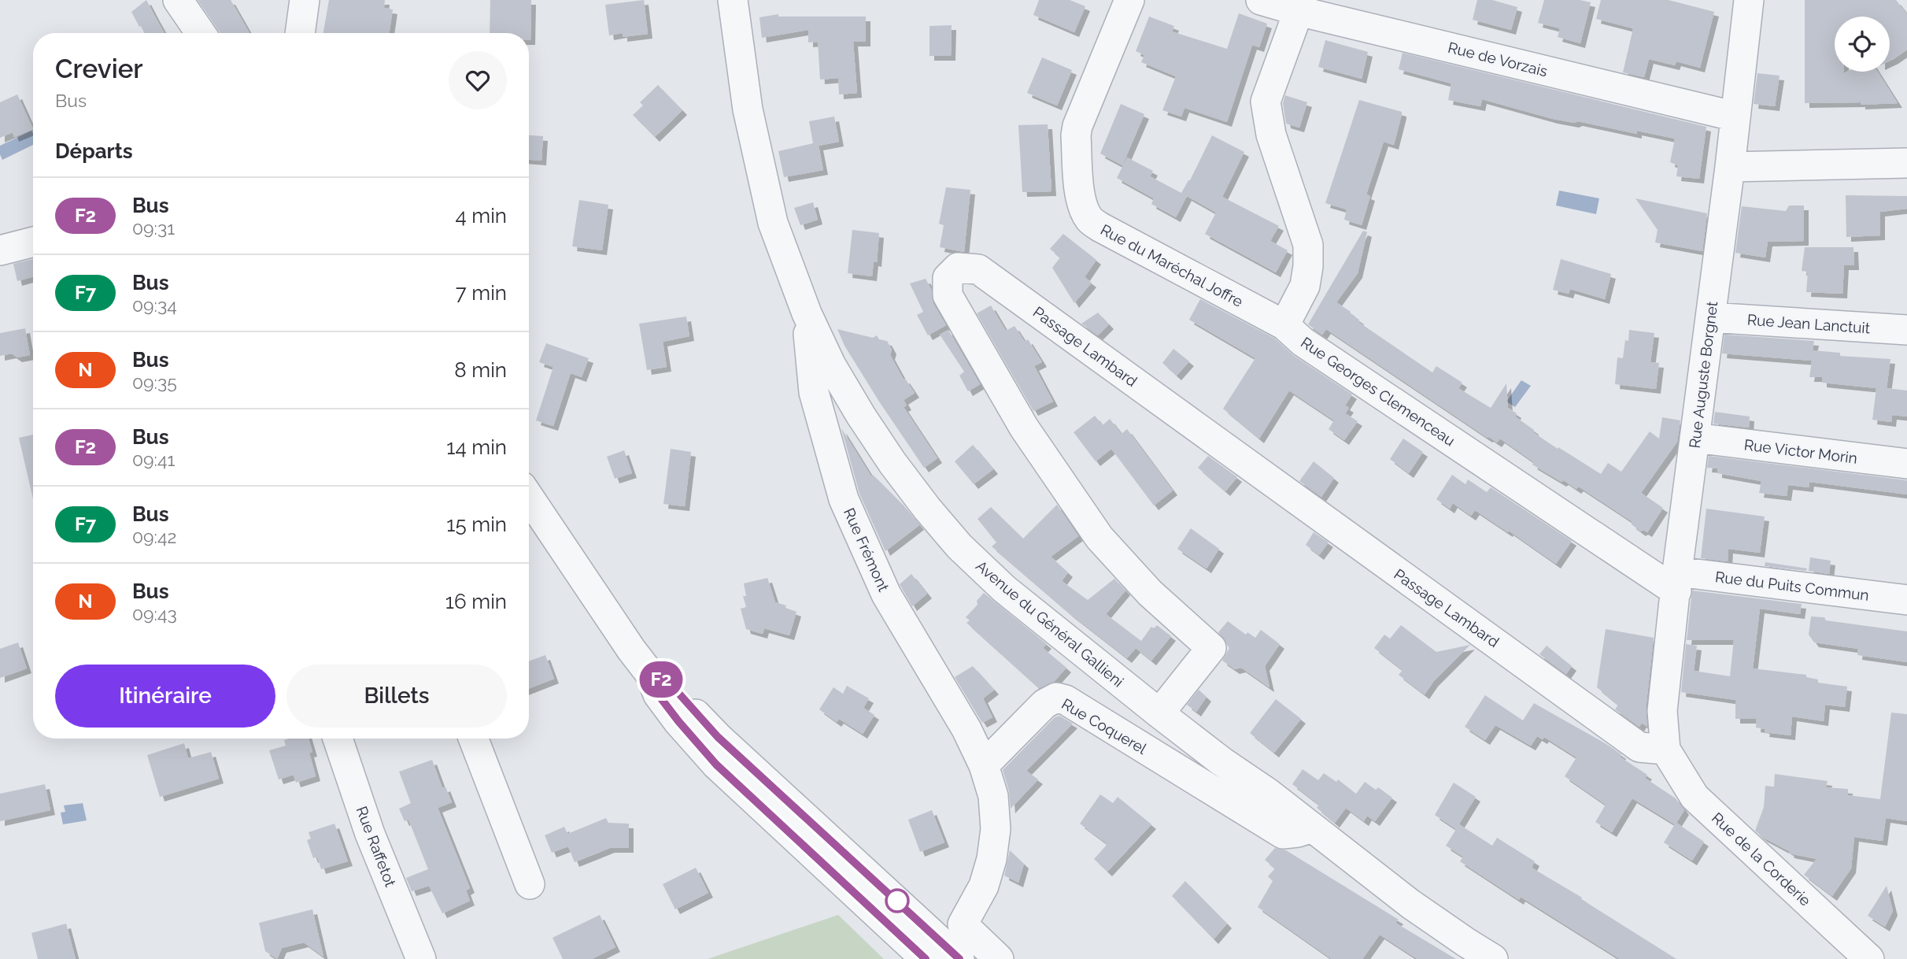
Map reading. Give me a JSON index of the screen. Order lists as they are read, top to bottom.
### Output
{
  "streets": {
    "street": [
      "Rue de Vorzais",
      "Rue du Maréchal Joffre",
      "Rue Jean Lanctuit",
      "Passage Lambard",
      "Rue Auguste Borgnet",
      "Rue Georges Clemenceau",
      "Rue Victor Morin",
      "Rue Frémont",
      "Rue du Puits Commun",
      "Avenue du Général Gallieni",
      "Rue Coquerel",
      "Rue Raffetot",
      "Rue de la Corderie"
    ]
  },
  "crossings": [
    ["Rue de Vorzais", "Rue Auguste Borgnet"],
    ["Rue du Maréchal Joffre", "Rue Georges Clemenceau"],
    ["Rue Jean Lanctuit", "Rue Auguste Borgnet"],
    ["Passage Lambard", "Rue Auguste Borgnet"],
    ["Passage Lambard", "Avenue du Général Gallieni"],
    ["Passage Lambard", "Rue de la Corderie"],
    ["Rue Auguste Borgnet", "Rue Georges Clemenceau"],
    ["Rue Auguste Borgnet", "Rue Victor Morin"],
    ["Rue Auguste Borgnet", "Rue du Puits Commun"],
    ["Rue Auguste Borgnet", "Rue de la Corderie"],
    ["Rue Georges Clemenceau", "Rue du Puits Commun"],
    ["Rue Frémont", "Avenue du Général Gallieni"],
    ["Rue Frémont", "Rue Coquerel"],
    ["Avenue du Général Gallieni", "Rue Coquerel"]
  ],
  "lines": ["bus line F2"],
  "page": {
    "on_map": "F2",
    "heading": [
      ["Crevier", "Bus"],
      "Départs"
    ],
    "list": [
      {
        "mark": "F2",
        "name": "Bus",
        "note": "09:31",
        "value": "4 min"
      },
      {
        "mark": "F7",
        "name": "Bus",
        "note": "09:34",
        "value": "7 min"
      },
      {
        "mark": "N",
        "name": "Bus",
        "note": "09:35",
        "value": "8 min"
      },
      {
        "mark": "F2",
        "name": "Bus",
        "note": "09:41",
        "value": "14 min"
      },
      {
        "mark": "F7",
        "name": "Bus",
        "note": "09:42",
        "value": "15 min"
      },
      {
        "mark": "N",
        "name": "Bus",
        "note": "09:43",
        "value": "16 min"
      }
    ],
    "buttons": ["Itinéraire", "Billets"]
  }
}
